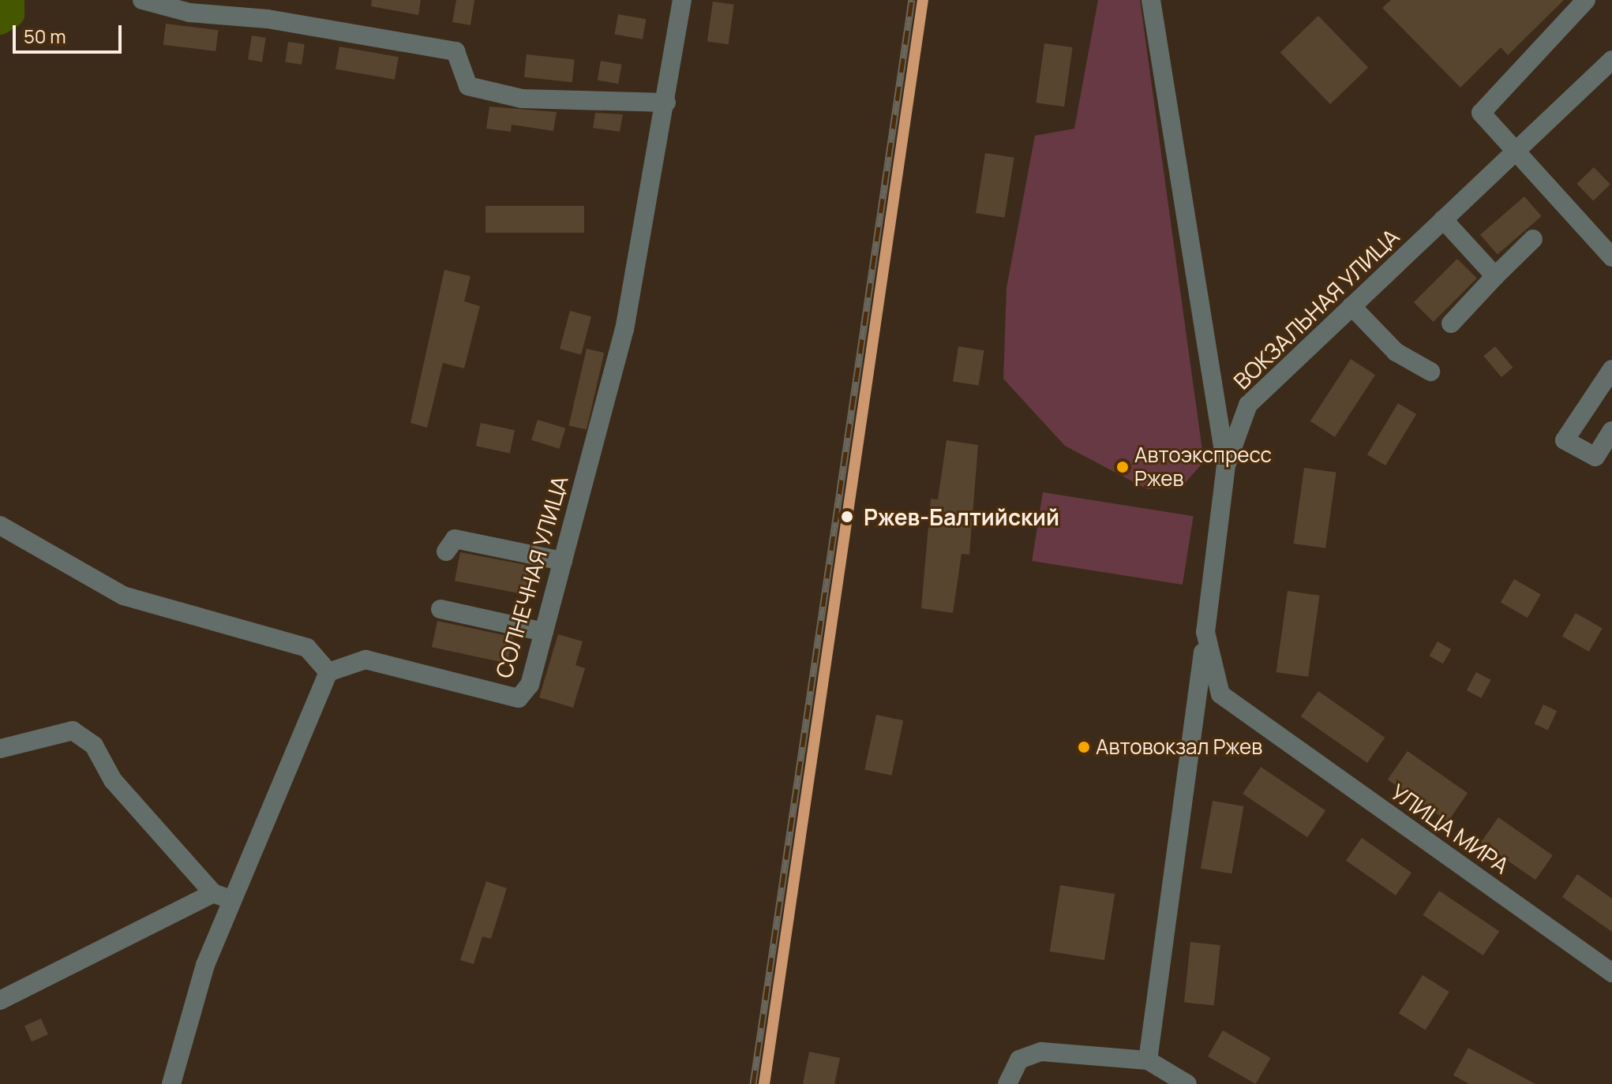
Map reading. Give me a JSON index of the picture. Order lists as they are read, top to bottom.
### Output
{
  "streets": {
    "street": ["ВОКЗАЛЬНАЯ УЛИЦА", "СОЛНЕЧНАЯ УЛИЦА", "УЛИЦА МИРА"]
  },
  "crossings": [
    ["ВОКЗАЛЬНАЯ УЛИЦА", "УЛИЦА МИРА"]
  ],
  "places": ["Автоэкспресс Ржев", "Ржев-Балтийский", "Автовокзал Ржев"],
  "scale_bar": "50 m"
}
